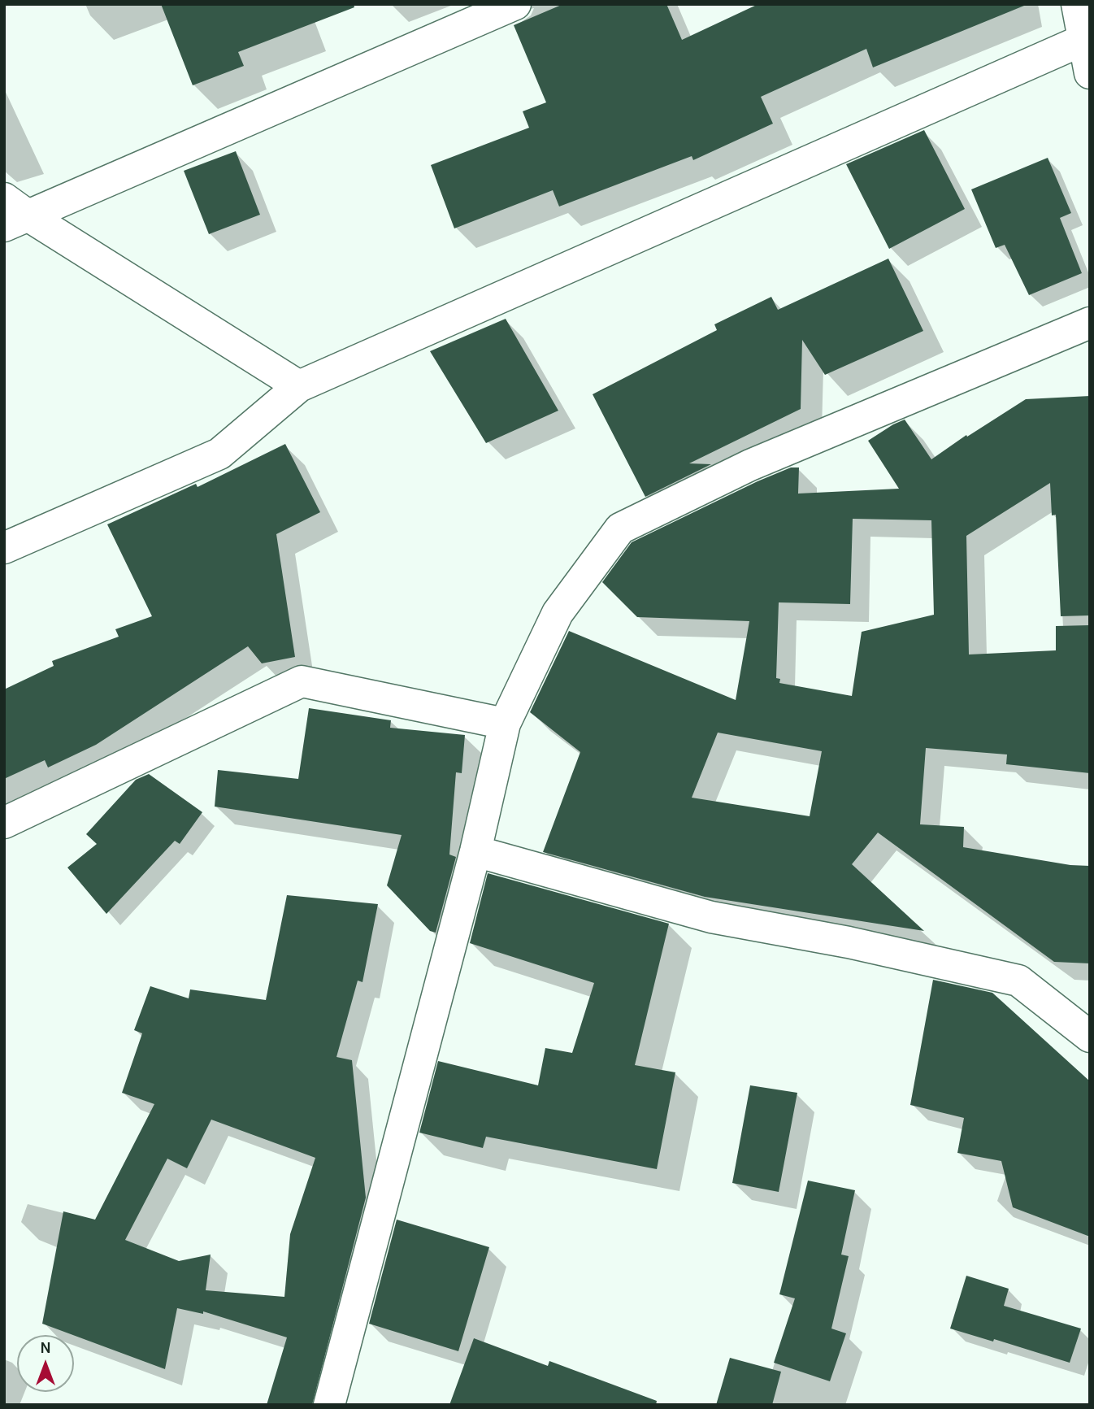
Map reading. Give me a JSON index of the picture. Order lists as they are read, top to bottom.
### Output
{
  "north": "top"
}
